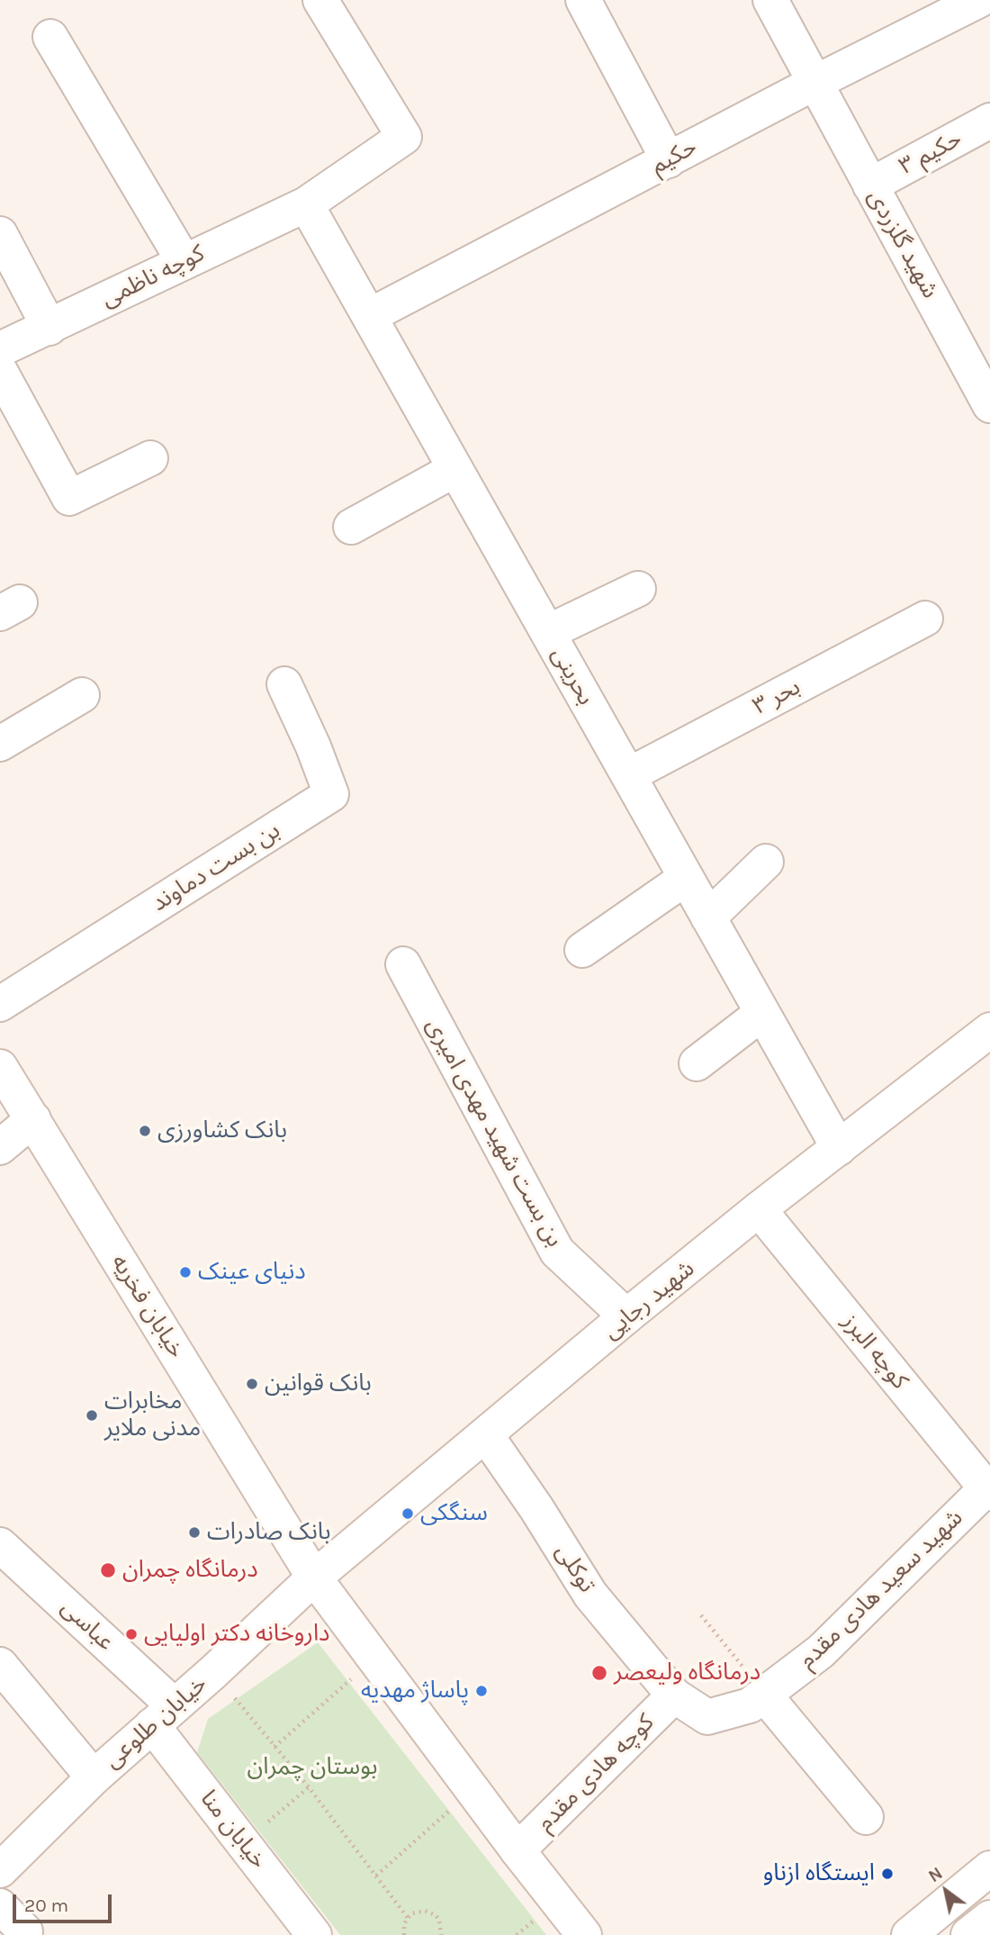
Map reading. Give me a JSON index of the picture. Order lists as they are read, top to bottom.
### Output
{
  "streets": {
    "street": [
      "حکیم ۳",
      "حکیم",
      "شهید گلزردی",
      "کوچه ناظمی",
      "بحرینی",
      "بحر ۳",
      "بن بست دماوند",
      "بن بست شهید مهدی امیری",
      "شهید رجایی",
      "خیابان فخریه",
      "کوچه البرز",
      "توکلی",
      "شهید سعید هادی مقدم",
      "عباسی",
      "خیابان طلوعی",
      "کوچه هادی مقدم",
      "خیابان منا"
    ]
  },
  "crossings": [
    ["حکیم ۳", "شهید گلزردی"],
    ["حکیم", "شهید گلزردی"],
    ["حکیم", "بحرینی"],
    ["کوچه ناظمی", "بحرینی"],
    ["بحرینی", "بحر ۳"],
    ["بحرینی", "شهید رجایی"],
    ["بن بست شهید مهدی امیری", "شهید رجایی"],
    ["شهید رجایی", "خیابان فخریه"],
    ["شهید رجایی", "کوچه البرز"],
    ["شهید رجایی", "توکلی"],
    ["شهید رجایی", "خیابان طلوعی"],
    ["خیابان فخریه", "خیابان طلوعی"],
    ["خیابان فخریه", "کوچه هادی مقدم"],
    ["کوچه البرز", "شهید سعید هادی مقدم"],
    ["توکلی", "شهید سعید هادی مقدم"],
    ["توکلی", "کوچه هادی مقدم"],
    ["شهید سعید هادی مقدم", "کوچه هادی مقدم"],
    ["عباسی", "خیابان طلوعی"],
    ["عباسی", "خیابان منا"],
    ["خیابان طلوعی", "خیابان منا"]
  ],
  "parks": ["بوستان چمران"],
  "places": [
    "بانک کشاورزی",
    "دنیای عینک",
    "بانک قوانین",
    "مخابرات مدنی ملایر",
    "سنگکی",
    "بانک صادرات",
    "درمانگاه چمران",
    "داروخانه دکتر اولیایی",
    "درمانگاه ولیعصر",
    "پاساژ مهدیه",
    "ایستگاه ازناو"
  ],
  "scale_bar": "20 m",
  "north": "top left"
}
